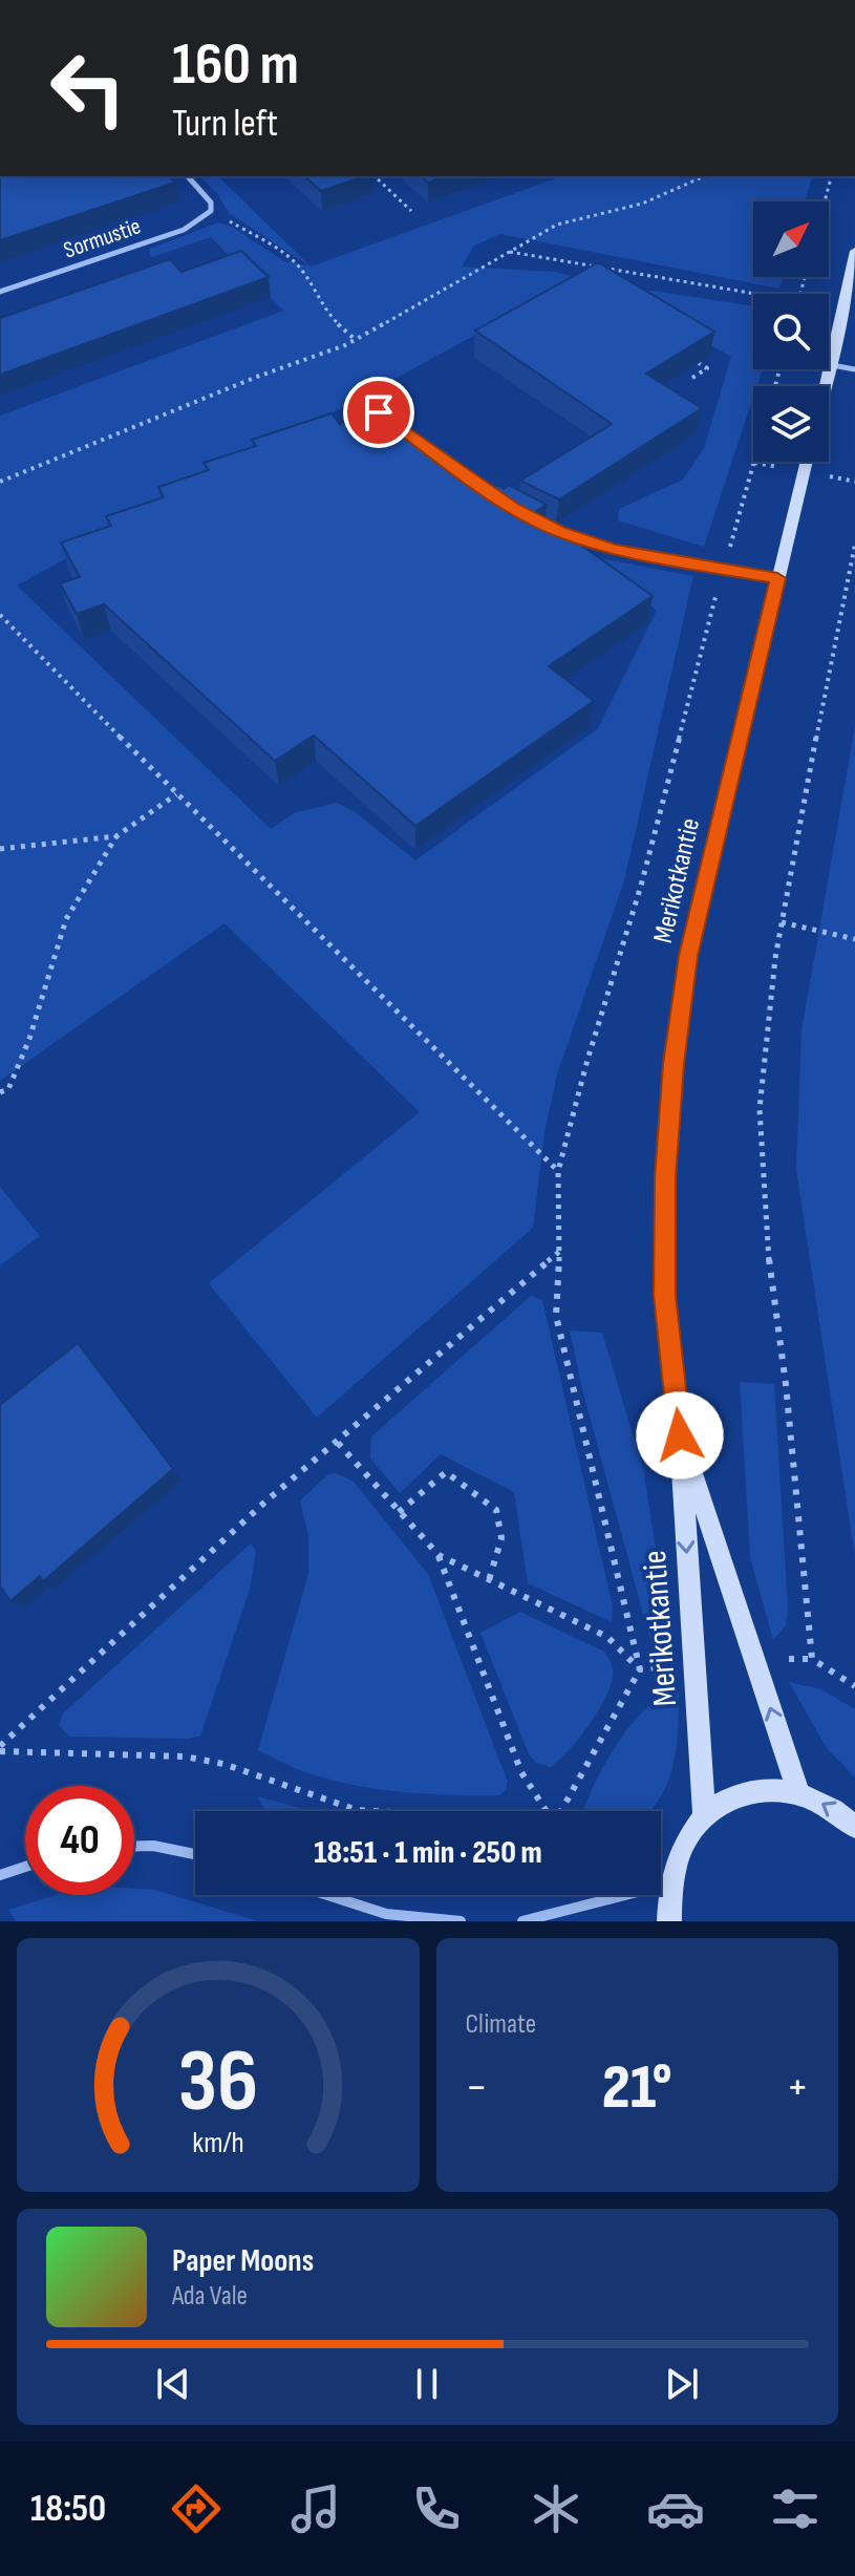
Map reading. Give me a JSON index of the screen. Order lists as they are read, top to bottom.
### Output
{
  "streets": {
    "street": ["Sormustie", "Merikotkantie"]
  },
  "north": "top right",
  "page": {
    "turn": ["160 m", "Turn left"],
    "limit": "40",
    "trip": "18:51 · 1 min · 250 m",
    "tile": "Climate",
    "heat": ["−", "21°", "+"],
    "song": ["Paper Moons", "Ada Vale"],
    "tabs": "18:50",
    "gauge": ["36", "km/h"]
  }
}
